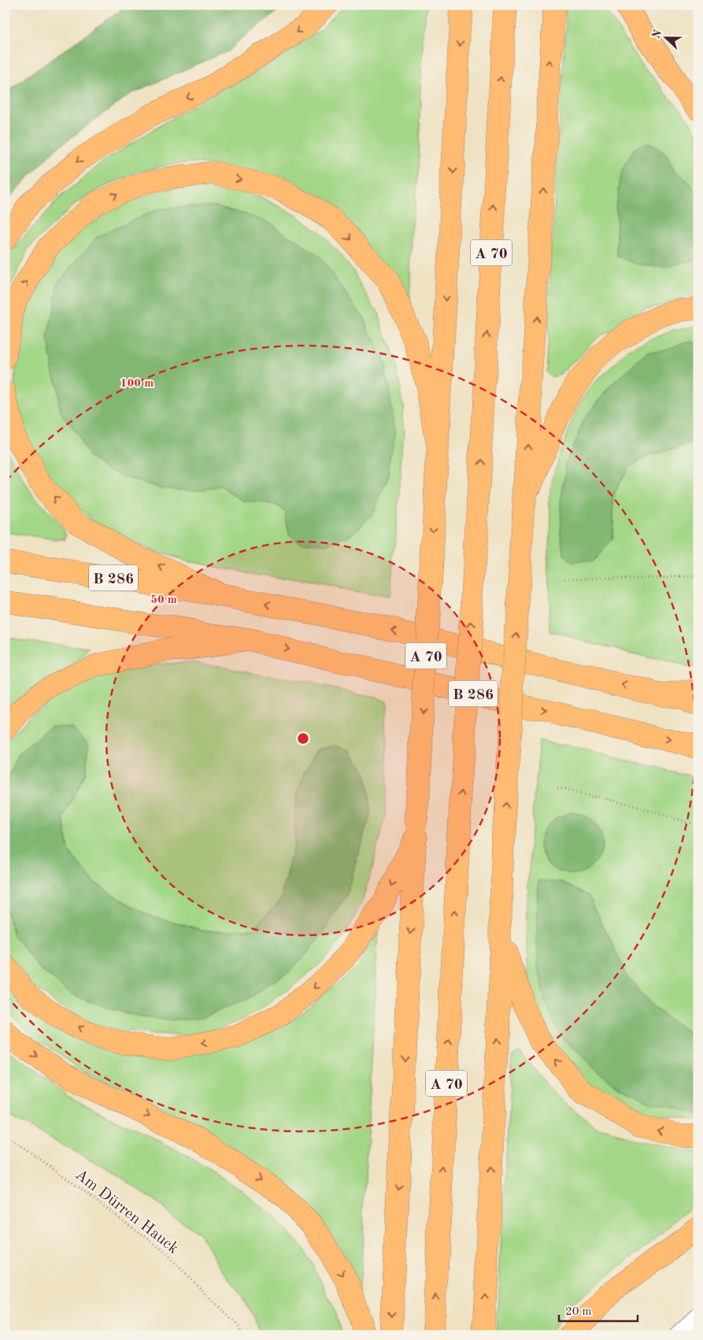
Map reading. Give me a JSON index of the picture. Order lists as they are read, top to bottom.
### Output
{
  "streets": {
    "highway": ["A 70", "B 286"],
    "path": ["Am Dürren Hauck"]
  },
  "scale_bar": "20 m",
  "north": "left",
  "rings": ["100 m", "50 m"]
}
